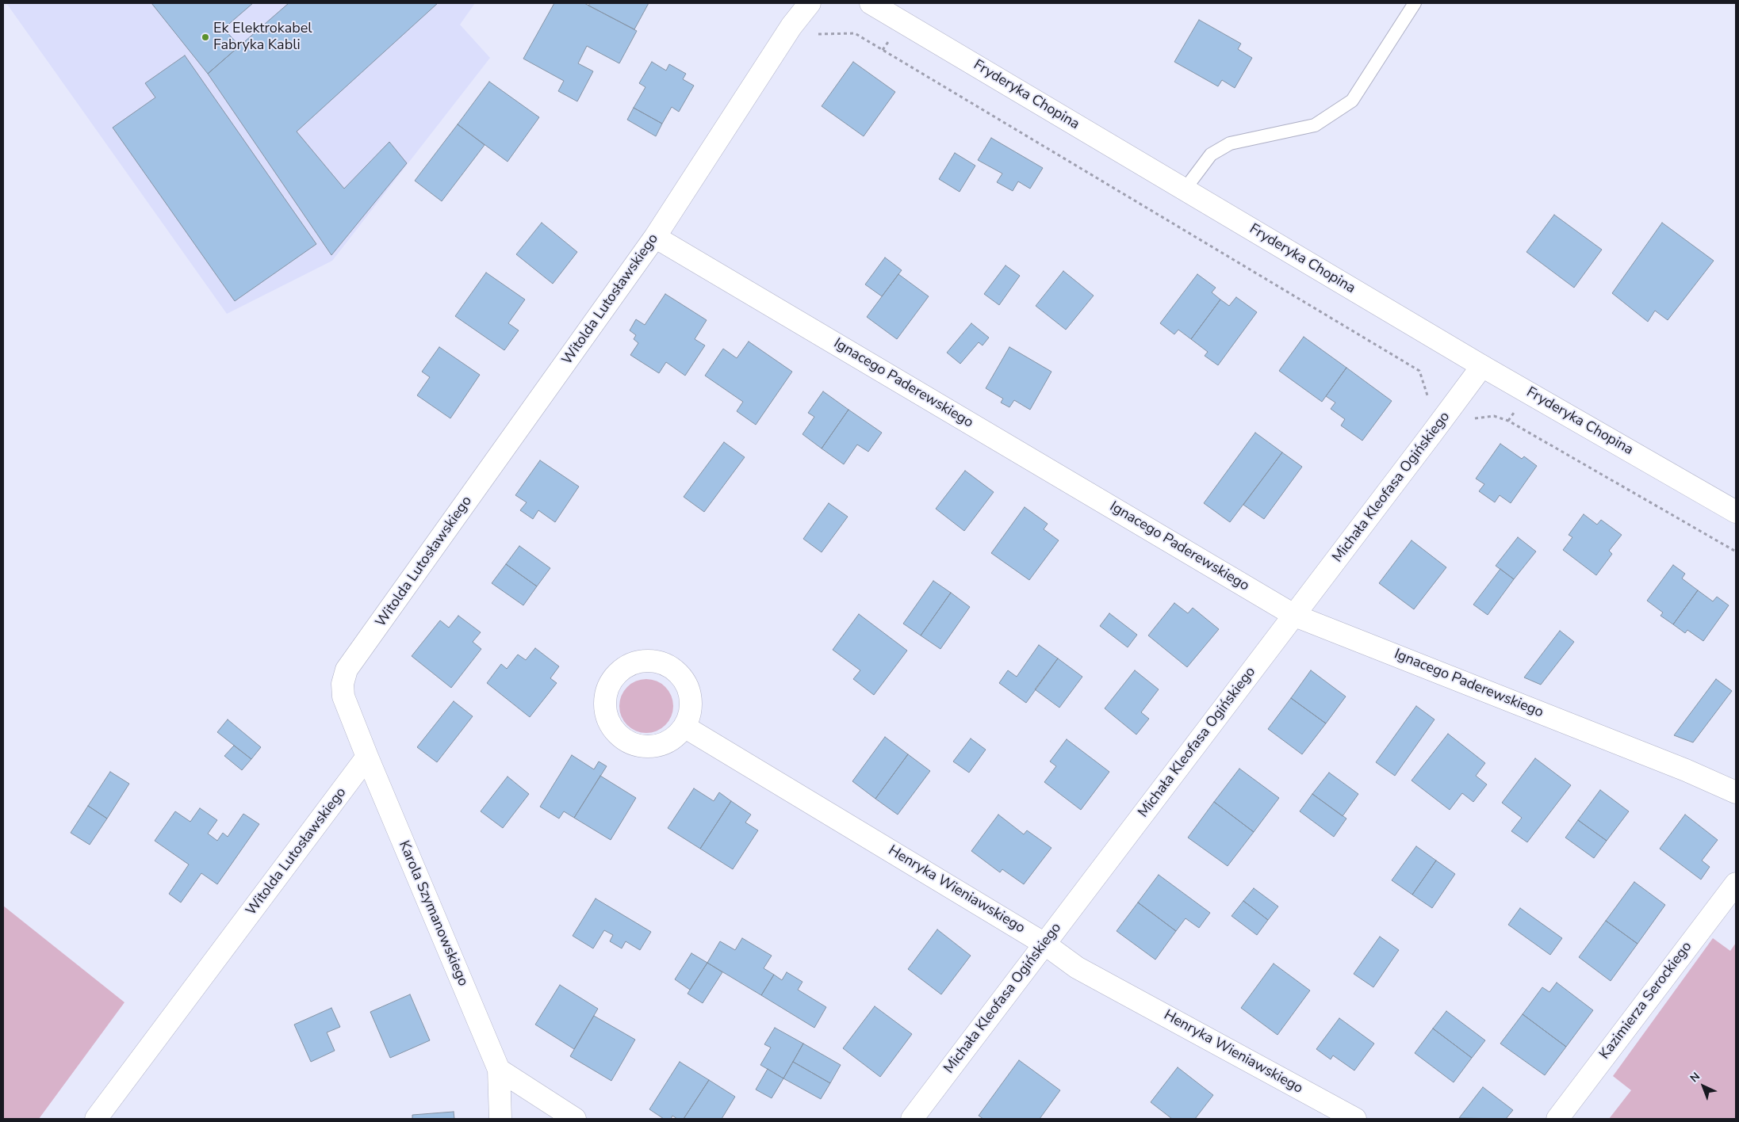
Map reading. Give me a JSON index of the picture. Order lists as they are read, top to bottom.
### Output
{
  "streets": {
    "street": [
      "Fryderyka Chopina",
      "Witolda Lutosławskiego",
      "Ignacego Paderewskiego",
      "Michała Kleofasa Ogińskiego",
      "Henryka Wieniawskiego",
      "Karola Szymanowskiego",
      "Kazimierza Serockiego"
    ]
  },
  "crossings": [
    ["Fryderyka Chopina", "Michała Kleofasa Ogińskiego"],
    ["Witolda Lutosławskiego", "Ignacego Paderewskiego"],
    ["Witolda Lutosławskiego", "Karola Szymanowskiego"],
    ["Ignacego Paderewskiego", "Michała Kleofasa Ogińskiego"],
    ["Michała Kleofasa Ogińskiego", "Henryka Wieniawskiego"]
  ],
  "places": ["Ek Elektrokabel Fabryka Kabli"],
  "north": "top left"
}
